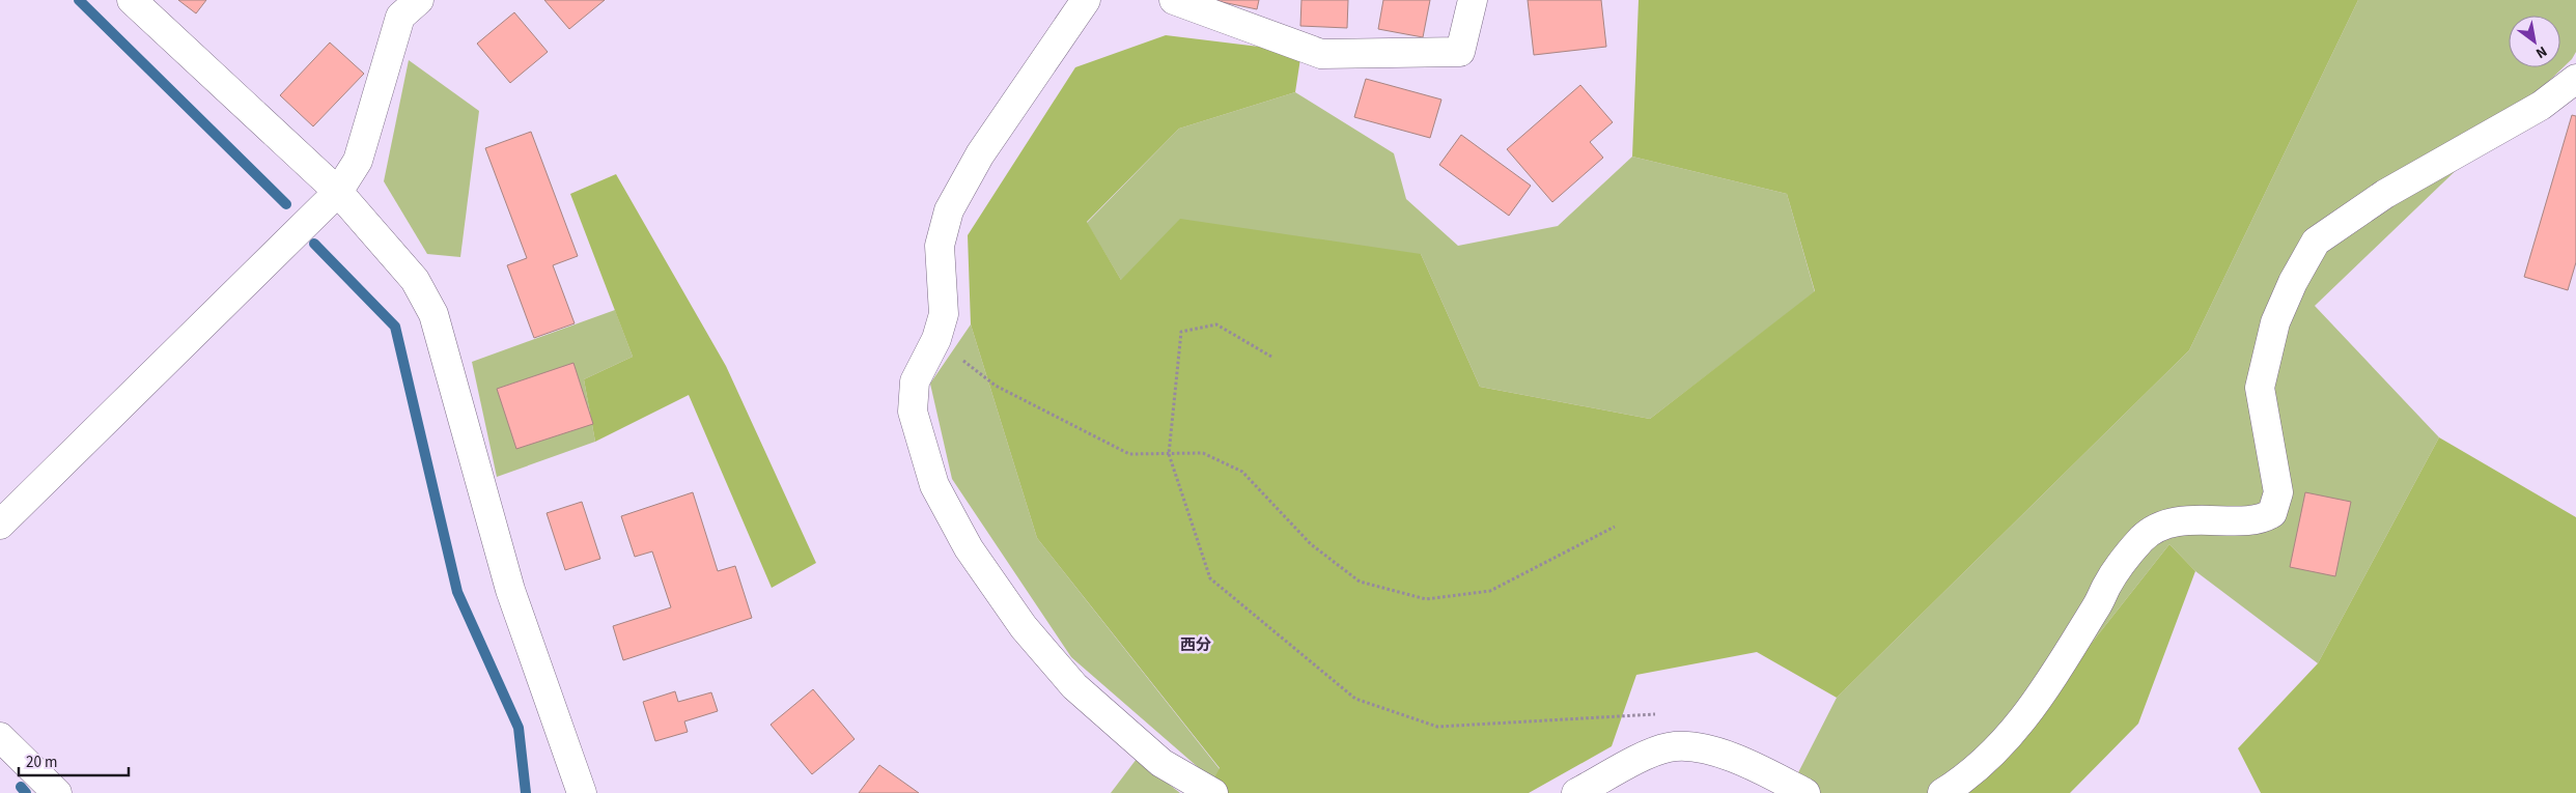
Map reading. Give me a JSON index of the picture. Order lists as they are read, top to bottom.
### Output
{
  "districts": ["西分"],
  "scale_bar": "20 m",
  "north": "bottom right"
}
